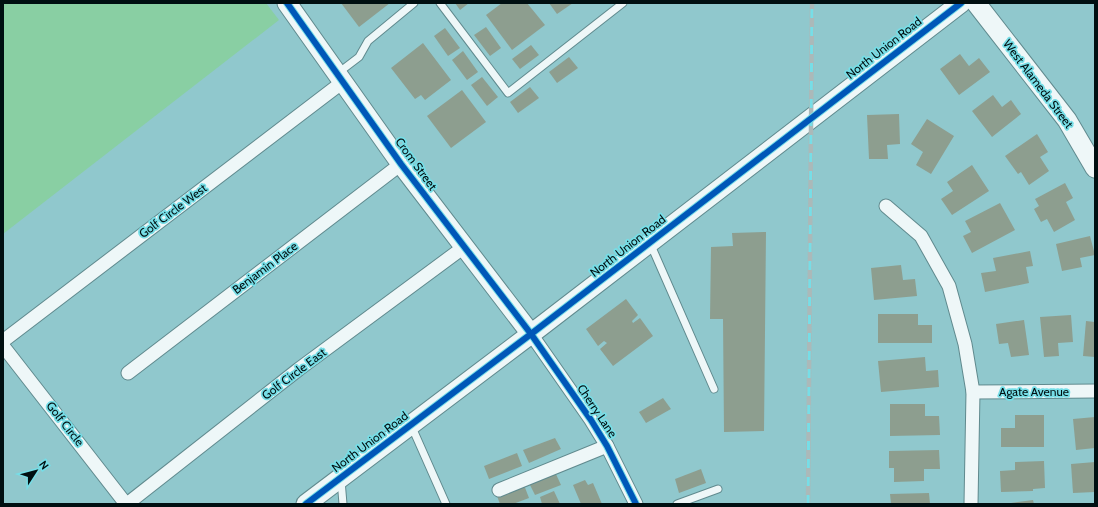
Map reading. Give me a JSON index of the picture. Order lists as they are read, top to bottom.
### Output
{
  "streets": {
    "street": [
      "North Union Road",
      "West Alameda Street",
      "Crom Street",
      "Golf Circle West",
      "Benjamin Place",
      "Golf Circle East",
      "Agate Avenue",
      "Cherry Lane",
      "Golf Circle"
    ]
  },
  "crossings": [
    ["North Union Road", "Crom Street"],
    ["North Union Road", "Cherry Lane"],
    ["Crom Street", "Golf Circle West"],
    ["Crom Street", "Benjamin Place"],
    ["Crom Street", "Golf Circle East"],
    ["Crom Street", "Cherry Lane"],
    ["Golf Circle East", "Golf Circle"]
  ],
  "north": "top right"
}
